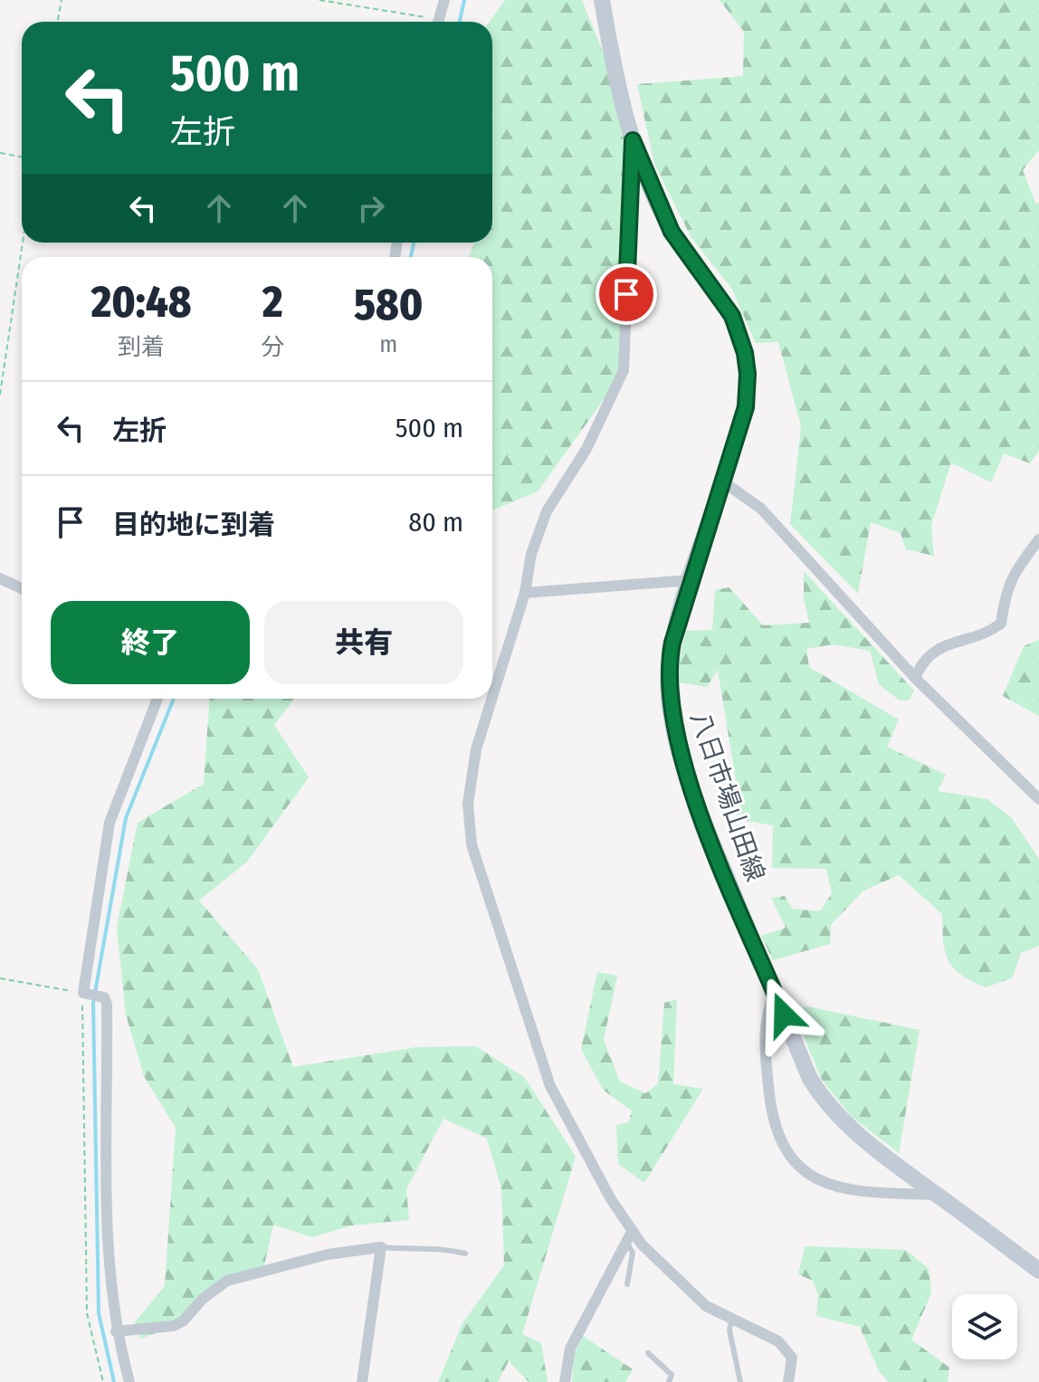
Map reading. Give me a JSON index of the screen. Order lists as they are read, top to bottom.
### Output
{
  "streets": {
    "main road": ["八日市場山田線"]
  },
  "page": {
    "turn": ["500 m", "左折"],
    "eta": [
      "20:48",
      "到着",
      "2",
      "分",
      "580",
      "m"
    ],
    "list": [
      {
        "name": "左折",
        "value": "500 m"
      },
      {
        "name": "目的地に到着",
        "value": "80 m"
      }
    ],
    "buttons": ["終了", "共有"]
  }
}
